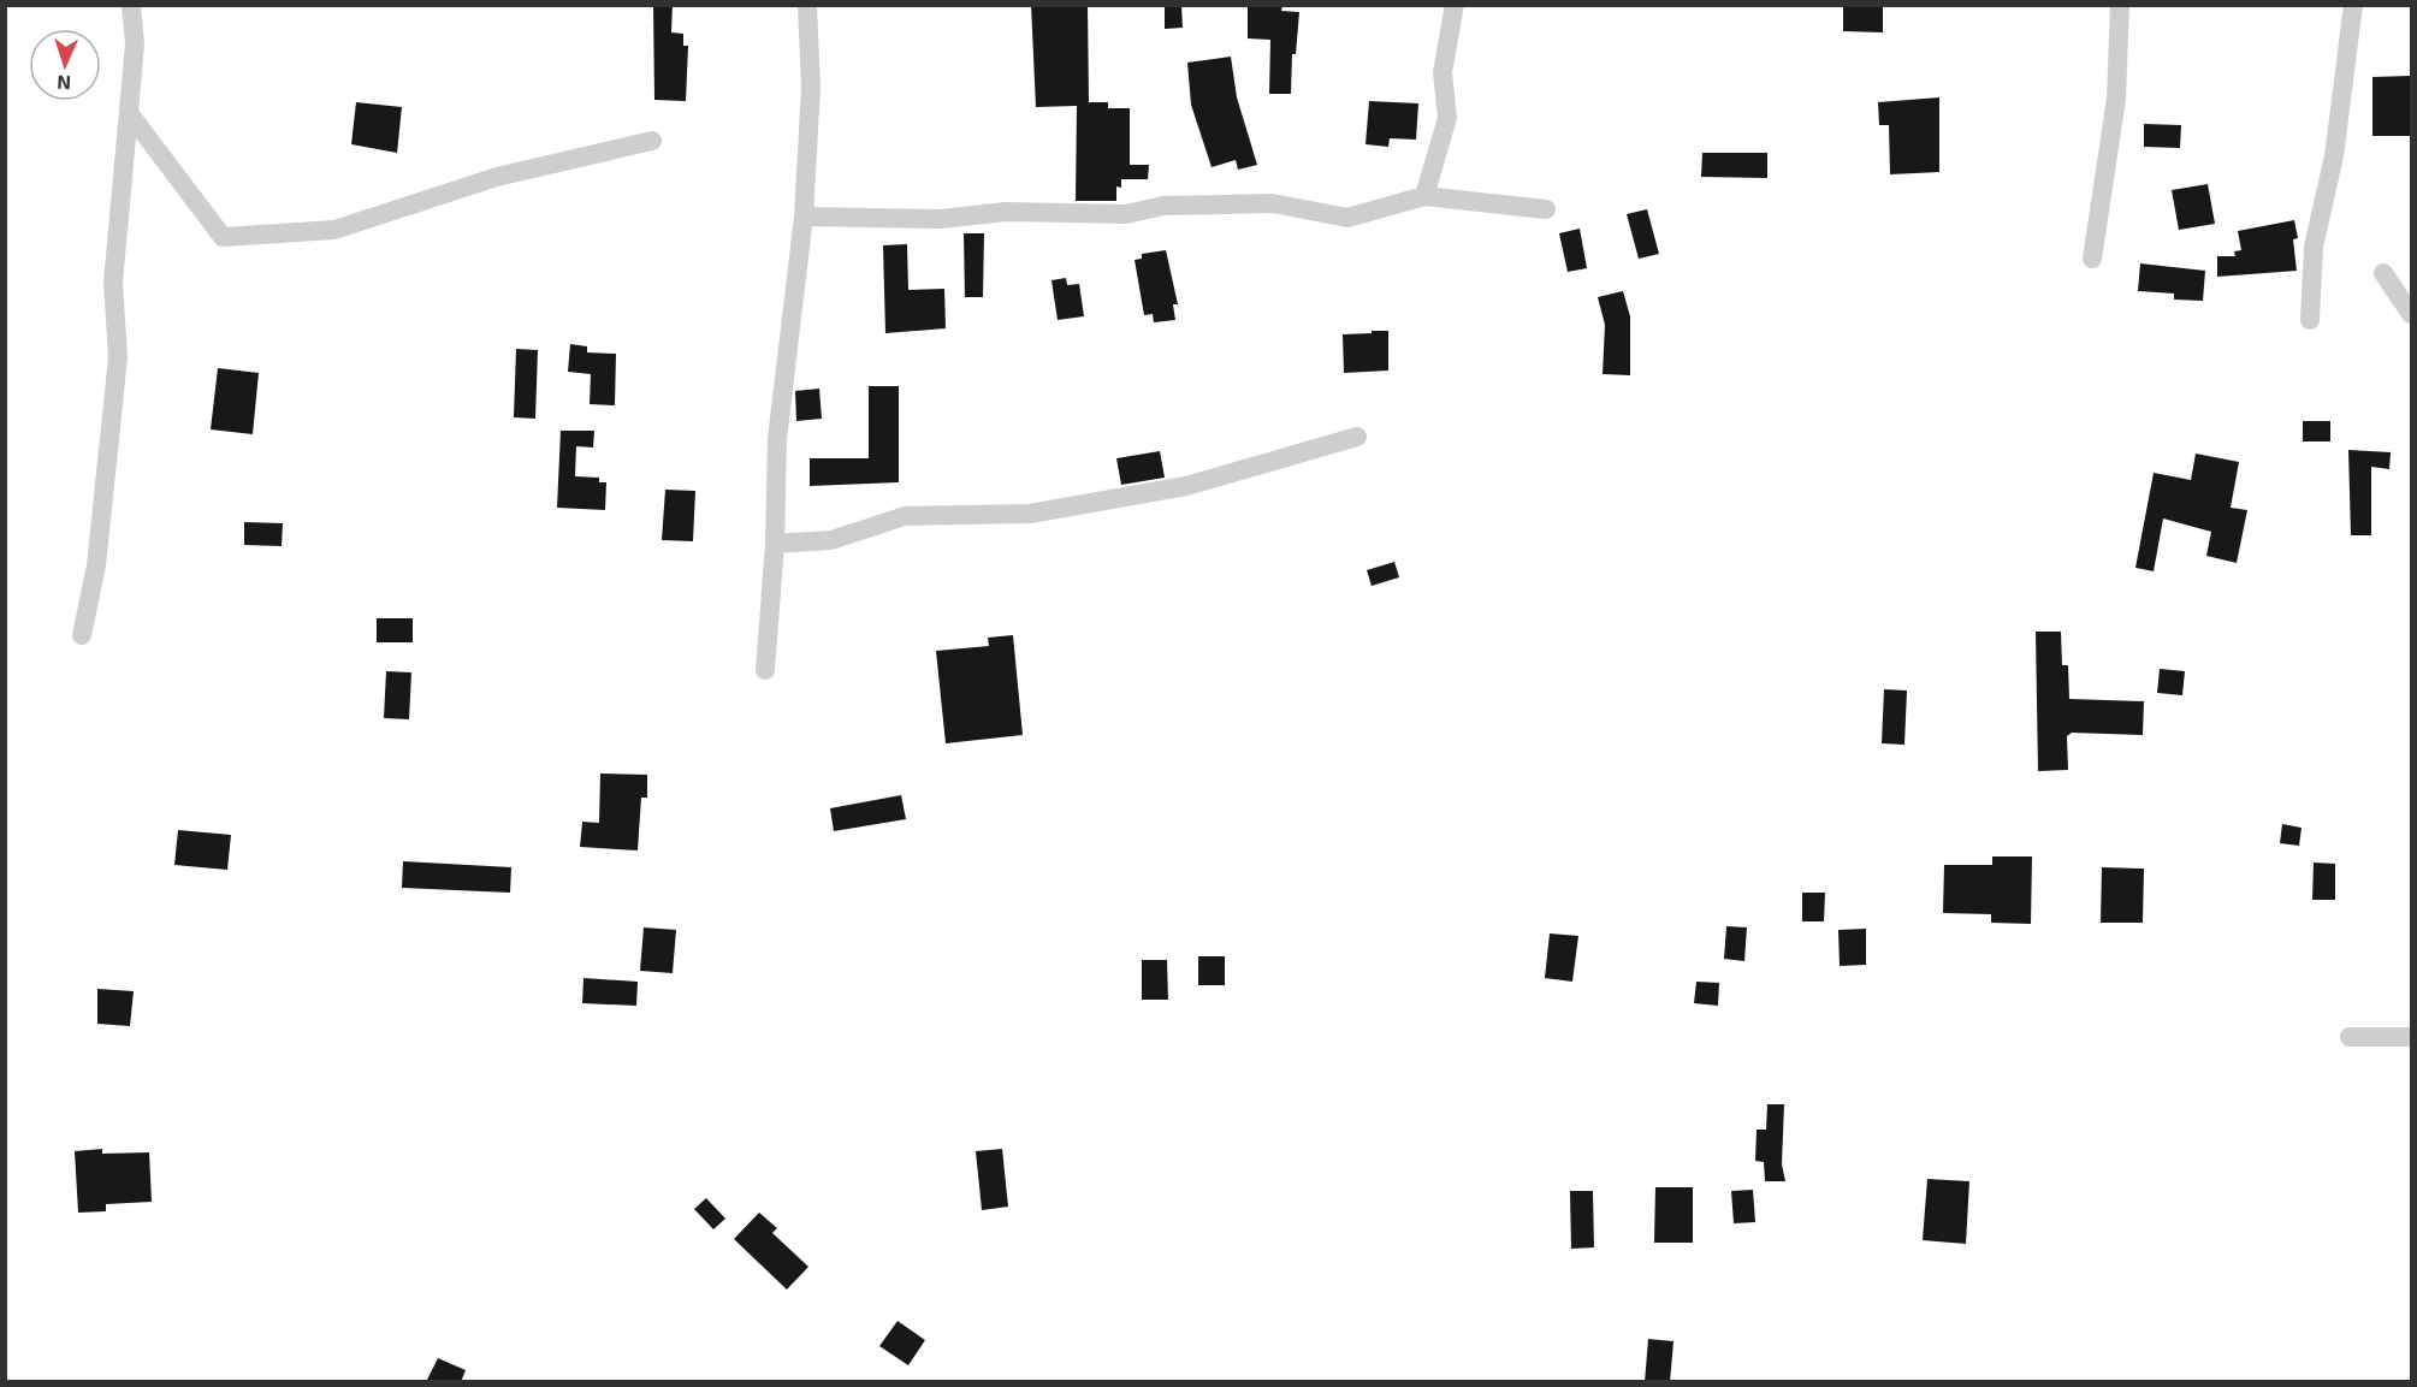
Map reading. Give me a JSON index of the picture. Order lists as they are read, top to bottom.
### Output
{
  "north": "bottom"
}
